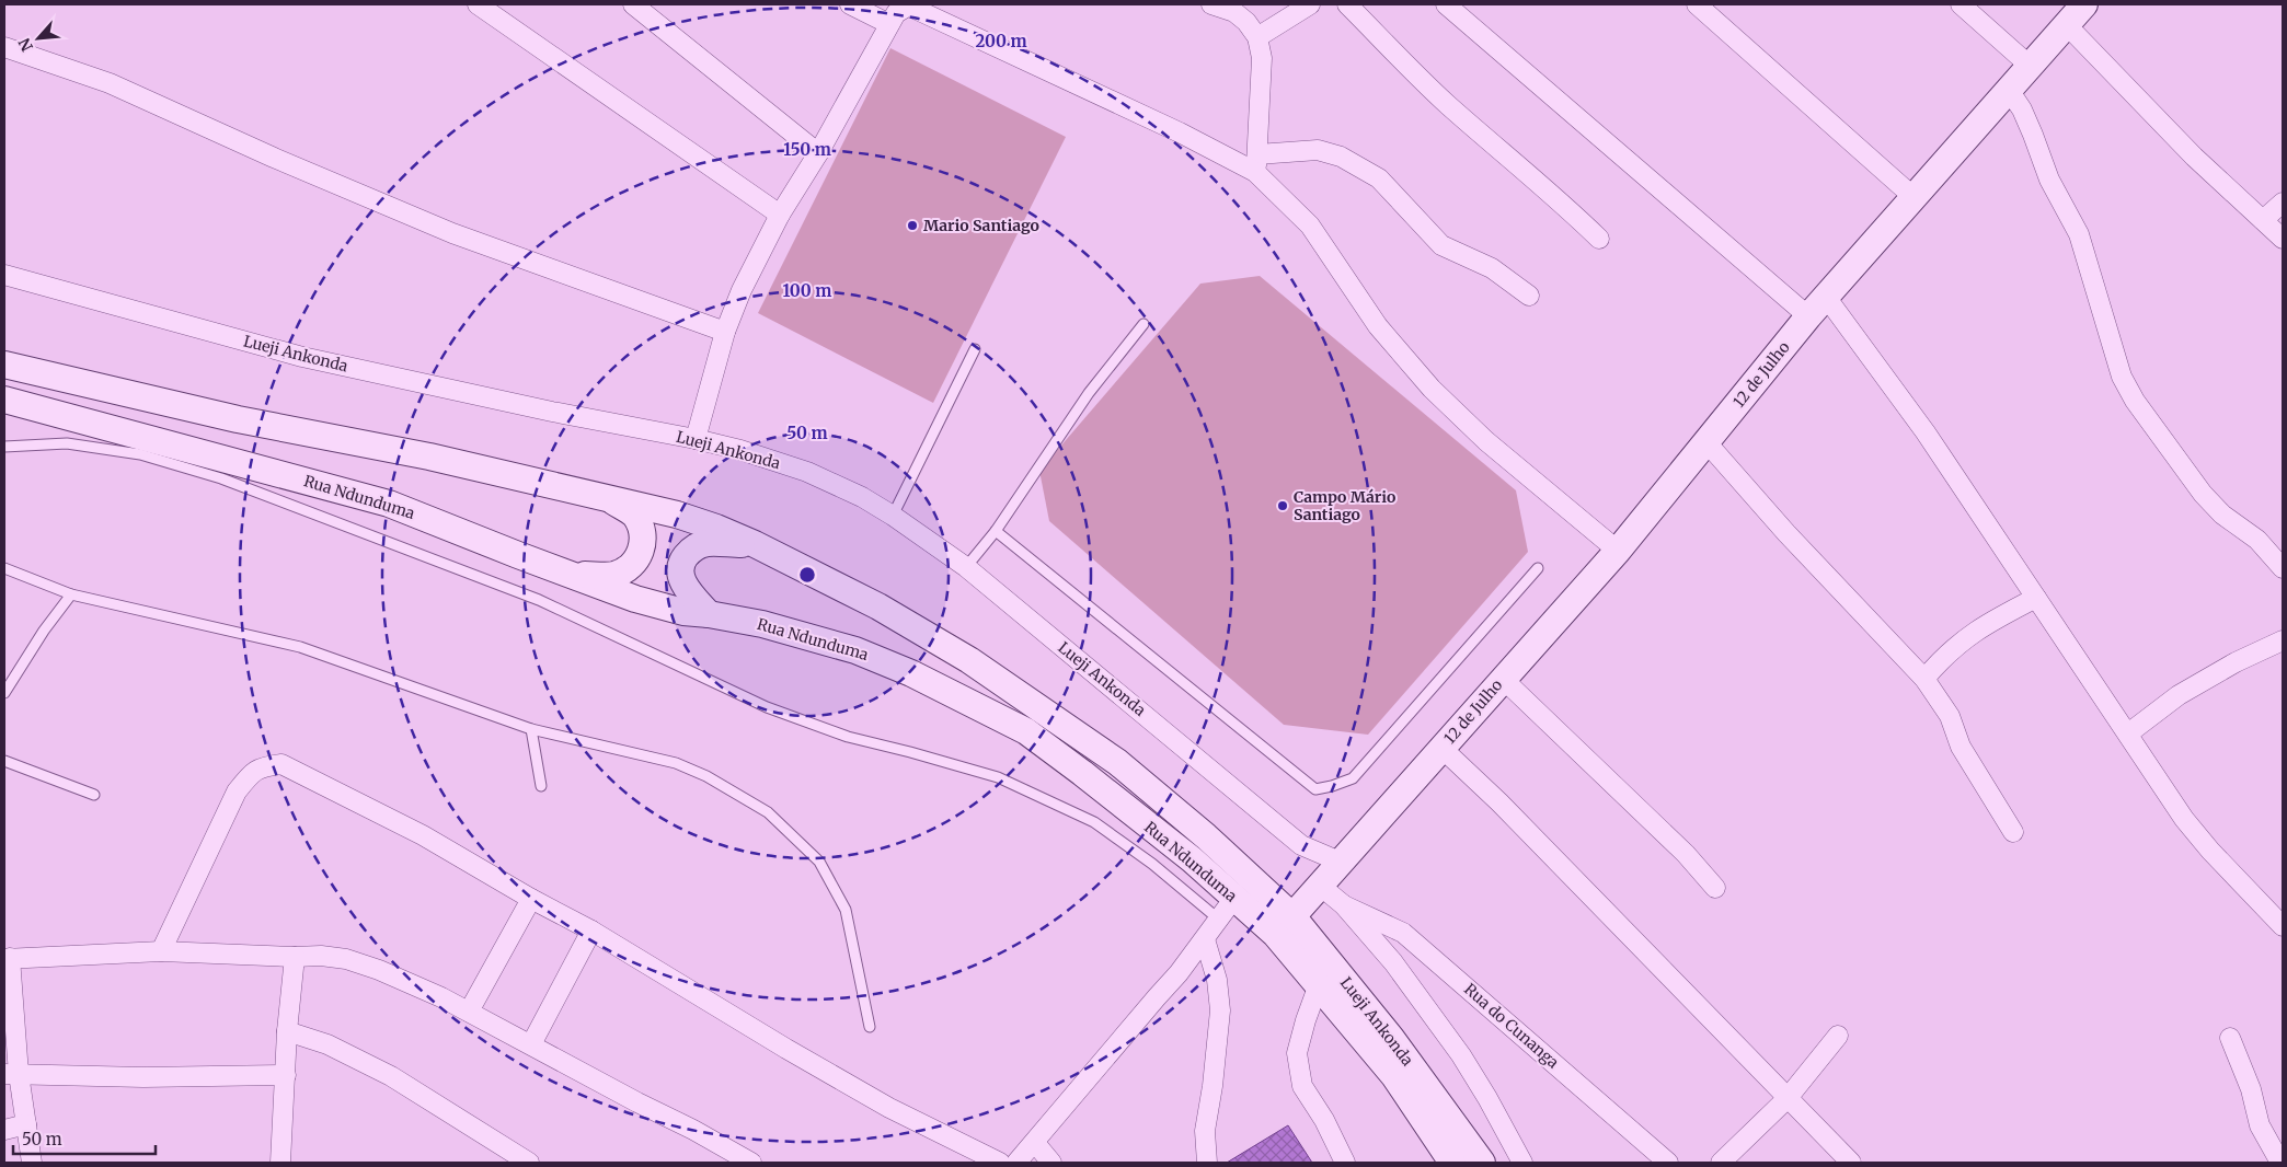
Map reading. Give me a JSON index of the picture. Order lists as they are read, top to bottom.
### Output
{
  "streets": {
    "main road": ["Lueji Ankonda", "12 de Julho", "Rua Ndunduma"],
    "street": ["Rua do Cunanga"]
  },
  "crossings": [
    ["Lueji Ankonda", "12 de Julho"]
  ],
  "places": ["Mario Santiago", "Campo Mário Santiago"],
  "scale_bar": "50 m",
  "north": "bottom left",
  "rings": [
    "200 m",
    "150 m",
    "100 m",
    "50 m"
  ]
}
